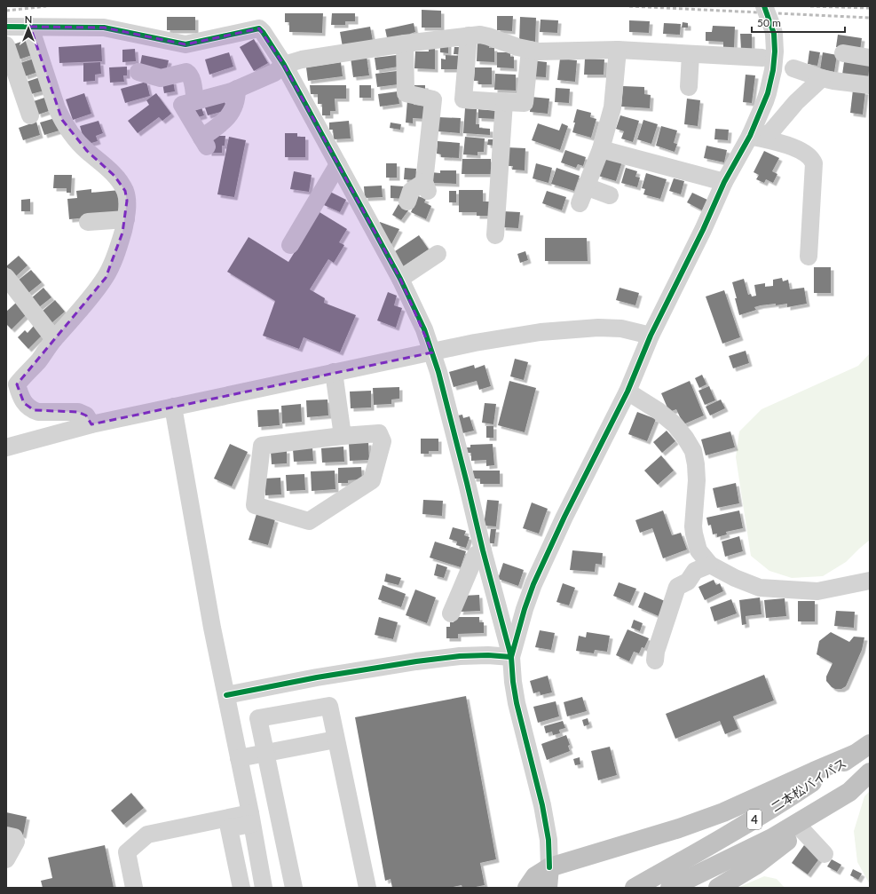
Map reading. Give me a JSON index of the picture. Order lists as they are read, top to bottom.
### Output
{
  "streets": {
    "highway": ["二本松バイパス", "4"]
  },
  "scale_bar": "50 m",
  "north": "top"
}
